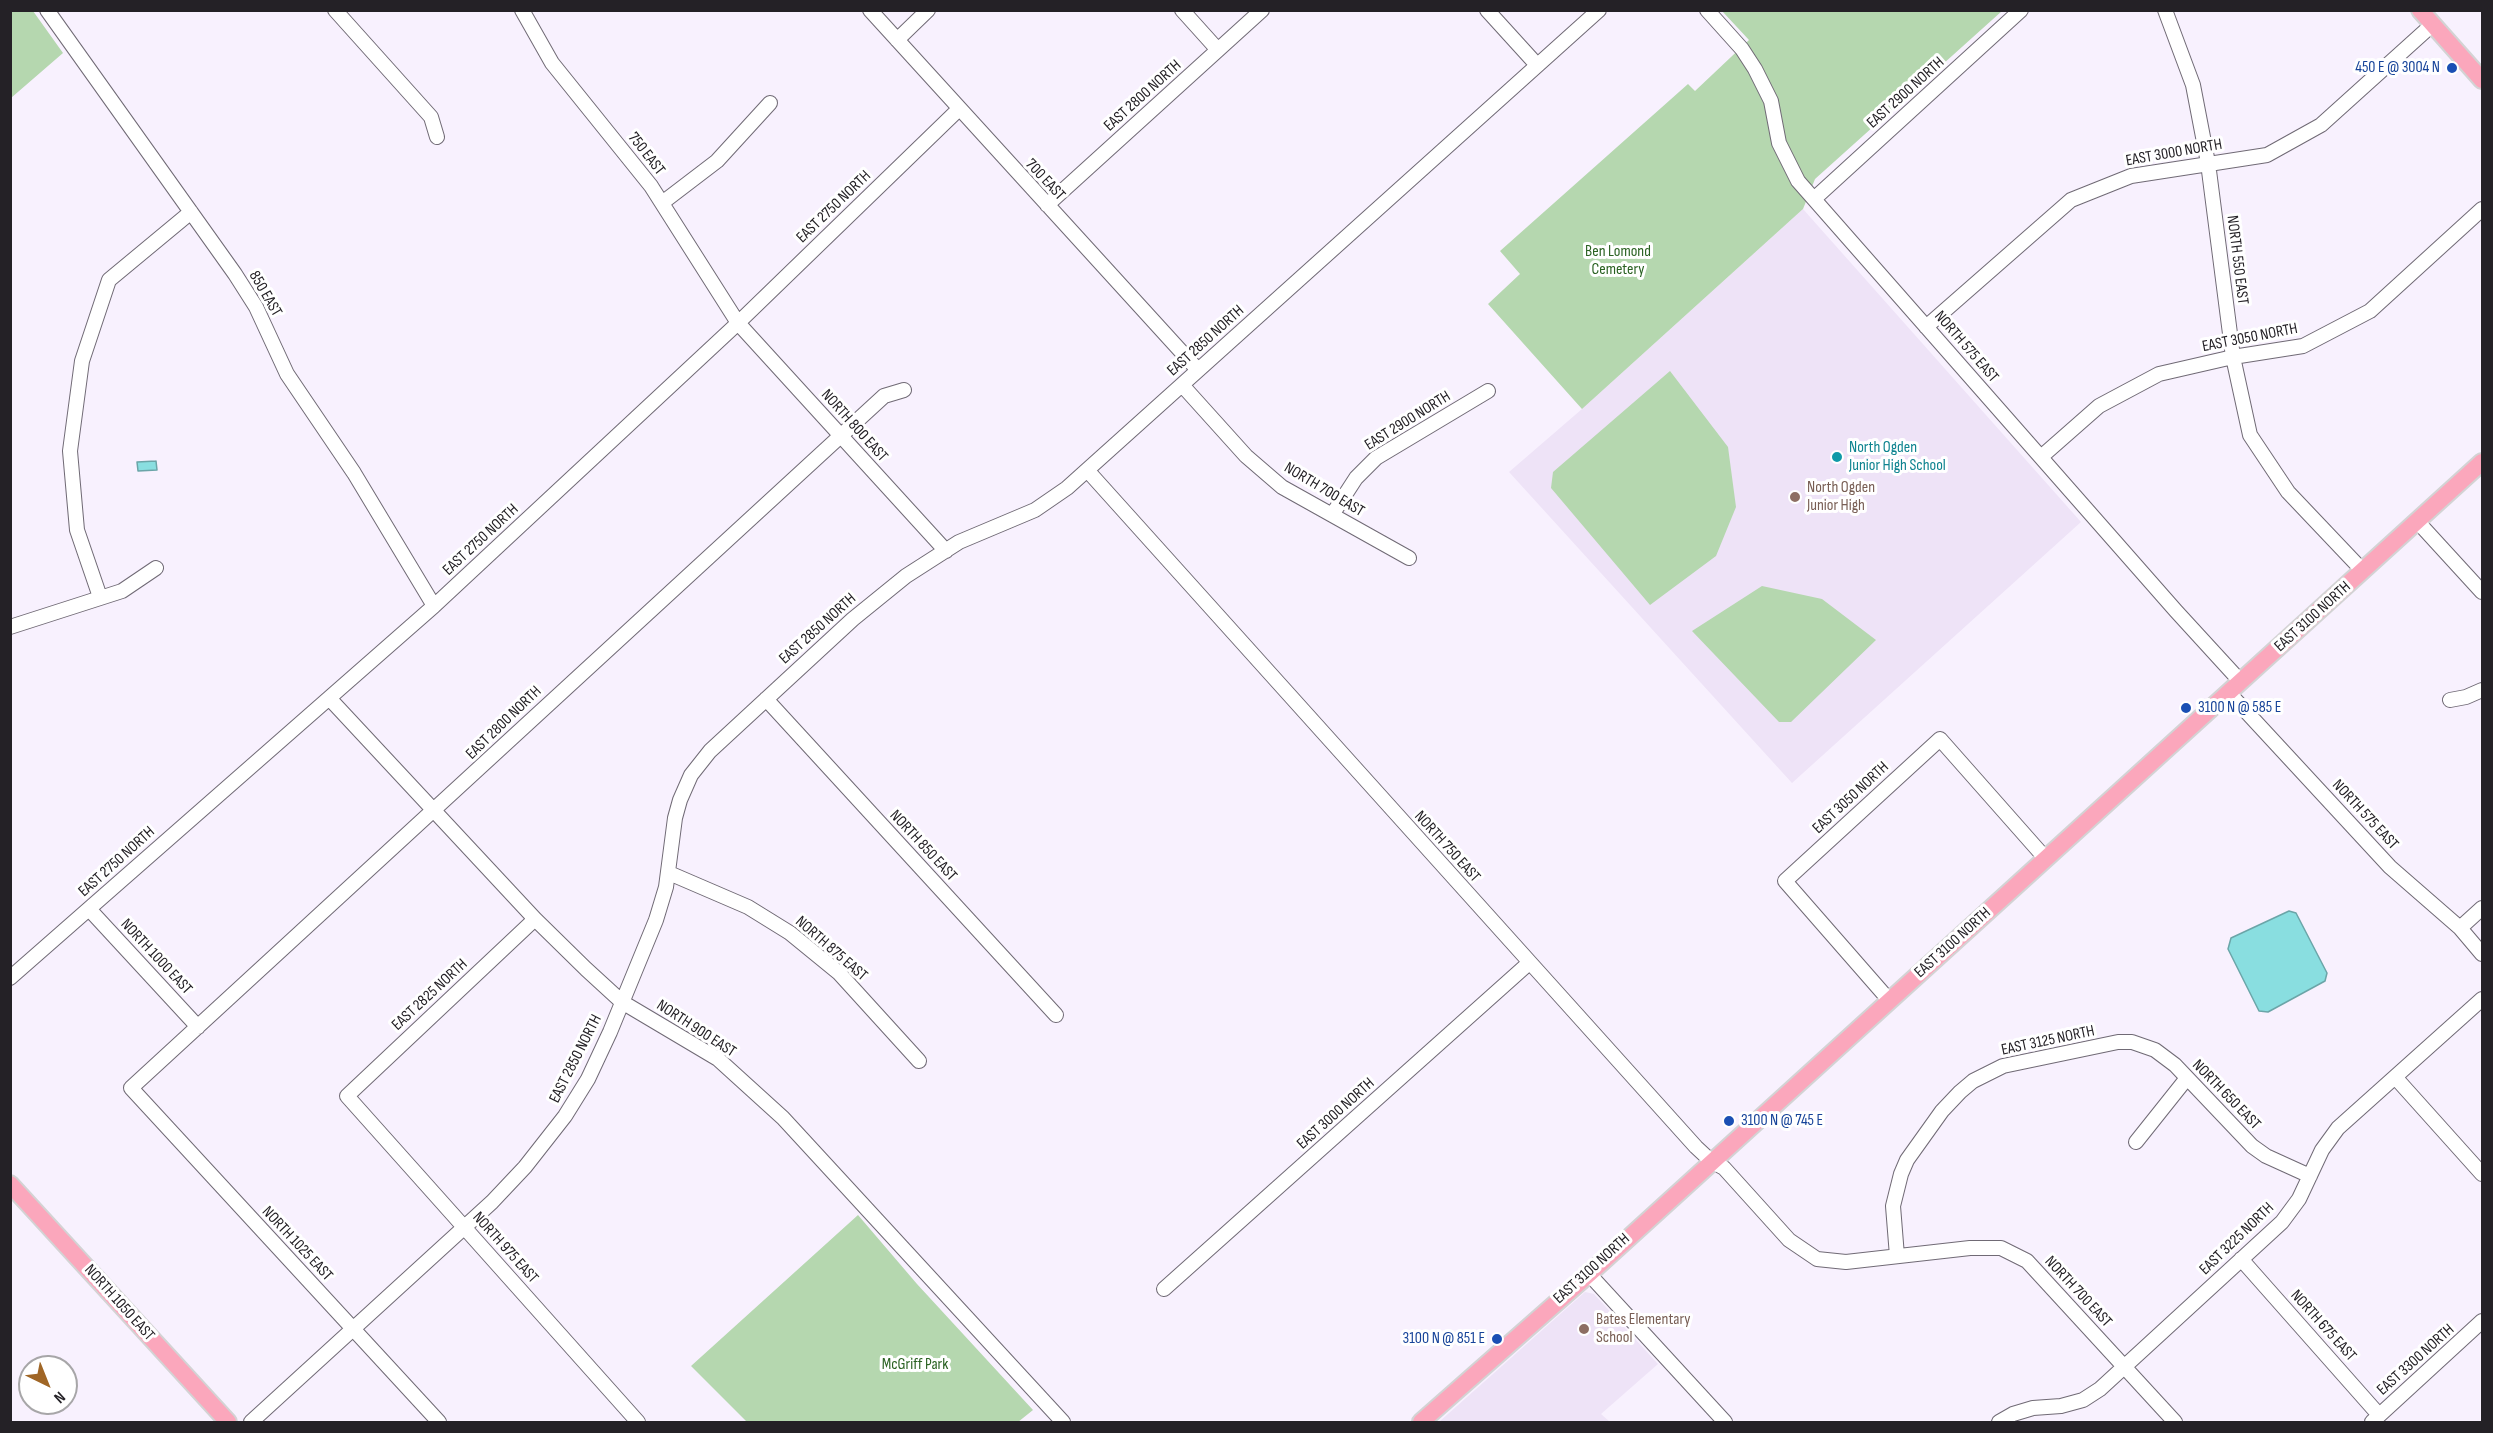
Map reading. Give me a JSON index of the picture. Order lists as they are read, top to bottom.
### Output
{
  "streets": {
    "main road": ["EAST 3100 NORTH", "NORTH 1050 EAST"],
    "street": [
      "EAST 2900 NORTH",
      "EAST 2800 NORTH",
      "EAST 3000 NORTH",
      "750 EAST",
      "700 EAST",
      "EAST 2750 NORTH",
      "NORTH 550 EAST",
      "850 EAST",
      "EAST 3050 NORTH",
      "EAST 2850 NORTH",
      "NORTH 575 EAST",
      "NORTH 800 EAST",
      "NORTH 700 EAST",
      "NORTH 850 EAST",
      "NORTH 750 EAST",
      "NORTH 875 EAST",
      "NORTH 1000 EAST",
      "EAST 2825 NORTH",
      "NORTH 900 EAST",
      "EAST 3125 NORTH",
      "NORTH 650 EAST",
      "EAST 3225 NORTH",
      "NORTH 1025 EAST",
      "NORTH 975 EAST",
      "NORTH 675 EAST",
      "EAST 3300 NORTH"
    ]
  },
  "crossings": [
    ["EAST 2900 NORTH", "NORTH 575 EAST"],
    ["EAST 2900 NORTH", "NORTH 700 EAST"],
    ["EAST 2800 NORTH", "700 EAST"],
    ["EAST 2800 NORTH", "NORTH 800 EAST"],
    ["EAST 2800 NORTH", "NORTH 1000 EAST"],
    ["EAST 2800 NORTH", "NORTH 900 EAST"],
    ["EAST 2800 NORTH", "NORTH 1025 EAST"],
    ["EAST 3000 NORTH", "NORTH 550 EAST"],
    ["EAST 3000 NORTH", "NORTH 575 EAST"],
    ["EAST 3000 NORTH", "NORTH 750 EAST"],
    ["750 EAST", "EAST 2750 NORTH"],
    ["750 EAST", "NORTH 800 EAST"],
    ["700 EAST", "EAST 2750 NORTH"],
    ["700 EAST", "EAST 2850 NORTH"],
    ["EAST 2750 NORTH", "850 EAST"],
    ["EAST 2750 NORTH", "NORTH 800 EAST"],
    ["EAST 2750 NORTH", "NORTH 1000 EAST"],
    ["EAST 2750 NORTH", "NORTH 900 EAST"],
    ["NORTH 550 EAST", "EAST 3050 NORTH"],
    ["NORTH 550 EAST", "EAST 3100 NORTH"],
    ["EAST 3050 NORTH", "NORTH 575 EAST"],
    ["EAST 3050 NORTH", "EAST 3100 NORTH"],
    ["EAST 2850 NORTH", "NORTH 800 EAST"],
    ["EAST 2850 NORTH", "NORTH 700 EAST"],
    ["EAST 2850 NORTH", "NORTH 850 EAST"],
    ["EAST 2850 NORTH", "NORTH 750 EAST"],
    ["EAST 2850 NORTH", "NORTH 875 EAST"],
    ["EAST 2850 NORTH", "NORTH 900 EAST"],
    ["EAST 2850 NORTH", "NORTH 1025 EAST"],
    ["EAST 2850 NORTH", "NORTH 975 EAST"],
    ["NORTH 575 EAST", "EAST 3100 NORTH"],
    ["NORTH 700 EAST", "NORTH 750 EAST"],
    ["NORTH 700 EAST", "EAST 3125 NORTH"],
    ["NORTH 700 EAST", "EAST 3225 NORTH"],
    ["EAST 3100 NORTH", "NORTH 750 EAST"],
    ["EAST 2825 NORTH", "NORTH 900 EAST"],
    ["EAST 2825 NORTH", "NORTH 975 EAST"],
    ["EAST 3125 NORTH", "NORTH 650 EAST"],
    ["NORTH 650 EAST", "EAST 3225 NORTH"],
    ["EAST 3225 NORTH", "NORTH 675 EAST"],
    ["NORTH 675 EAST", "EAST 3300 NORTH"]
  ],
  "parks": ["Ben Lomond Cemetery", "McGriff Park"],
  "places": [
    "450 E @ 3004 N",
    "North Ogden Junior High School",
    "North Ogden Junior High",
    "3100 N @ 585 E",
    "3100 N @ 745 E",
    "Bates Elementary School",
    "3100 N @ 851 E"
  ],
  "north": "bottom right"
}
